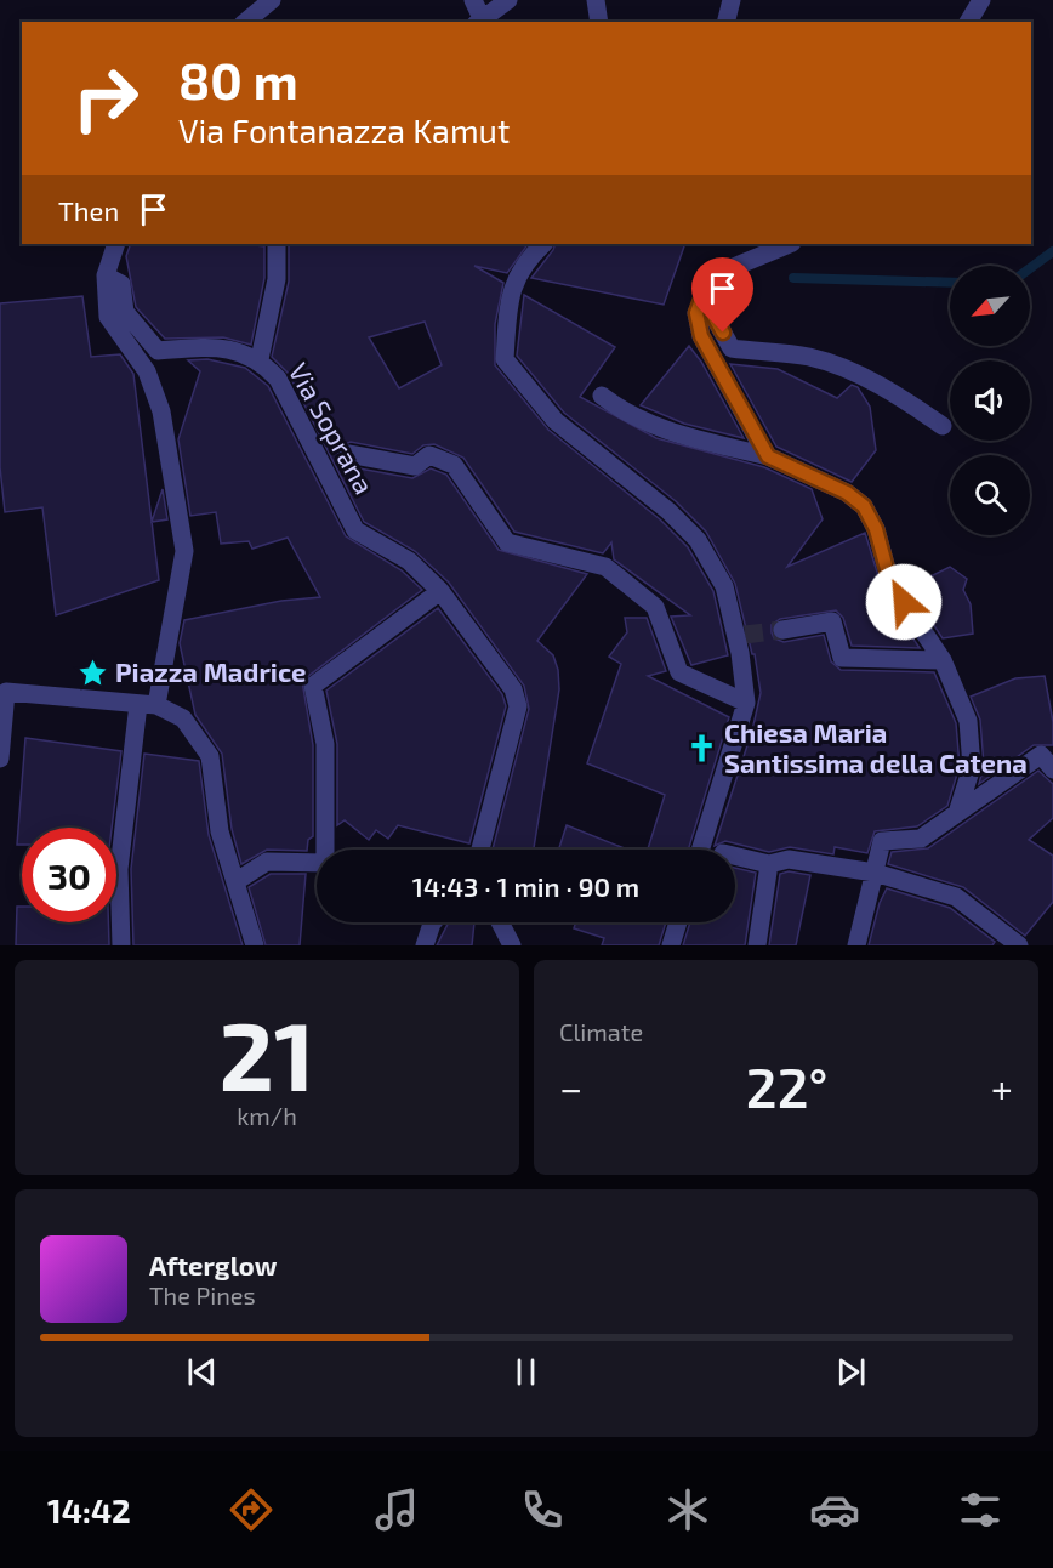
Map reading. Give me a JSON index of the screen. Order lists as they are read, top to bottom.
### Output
{
  "streets": {
    "street": ["Via Soprana"]
  },
  "places": {
    "place": ["Piazza Madrice"],
    "church": ["Chiesa Maria Santissima della Catena"]
  },
  "north": "bottom left",
  "page": {
    "turn": ["80 m", "Via Fontanazza Kamut"],
    "then": "Then",
    "limit": "30",
    "trip": "14:43 · 1 min · 90 m",
    "tile": [
      ["21", "km/h"],
      "Climate"
    ],
    "heat": ["−", "22°", "+"],
    "song": ["Afterglow", "The Pines"],
    "tabs": "14:42"
  }
}
